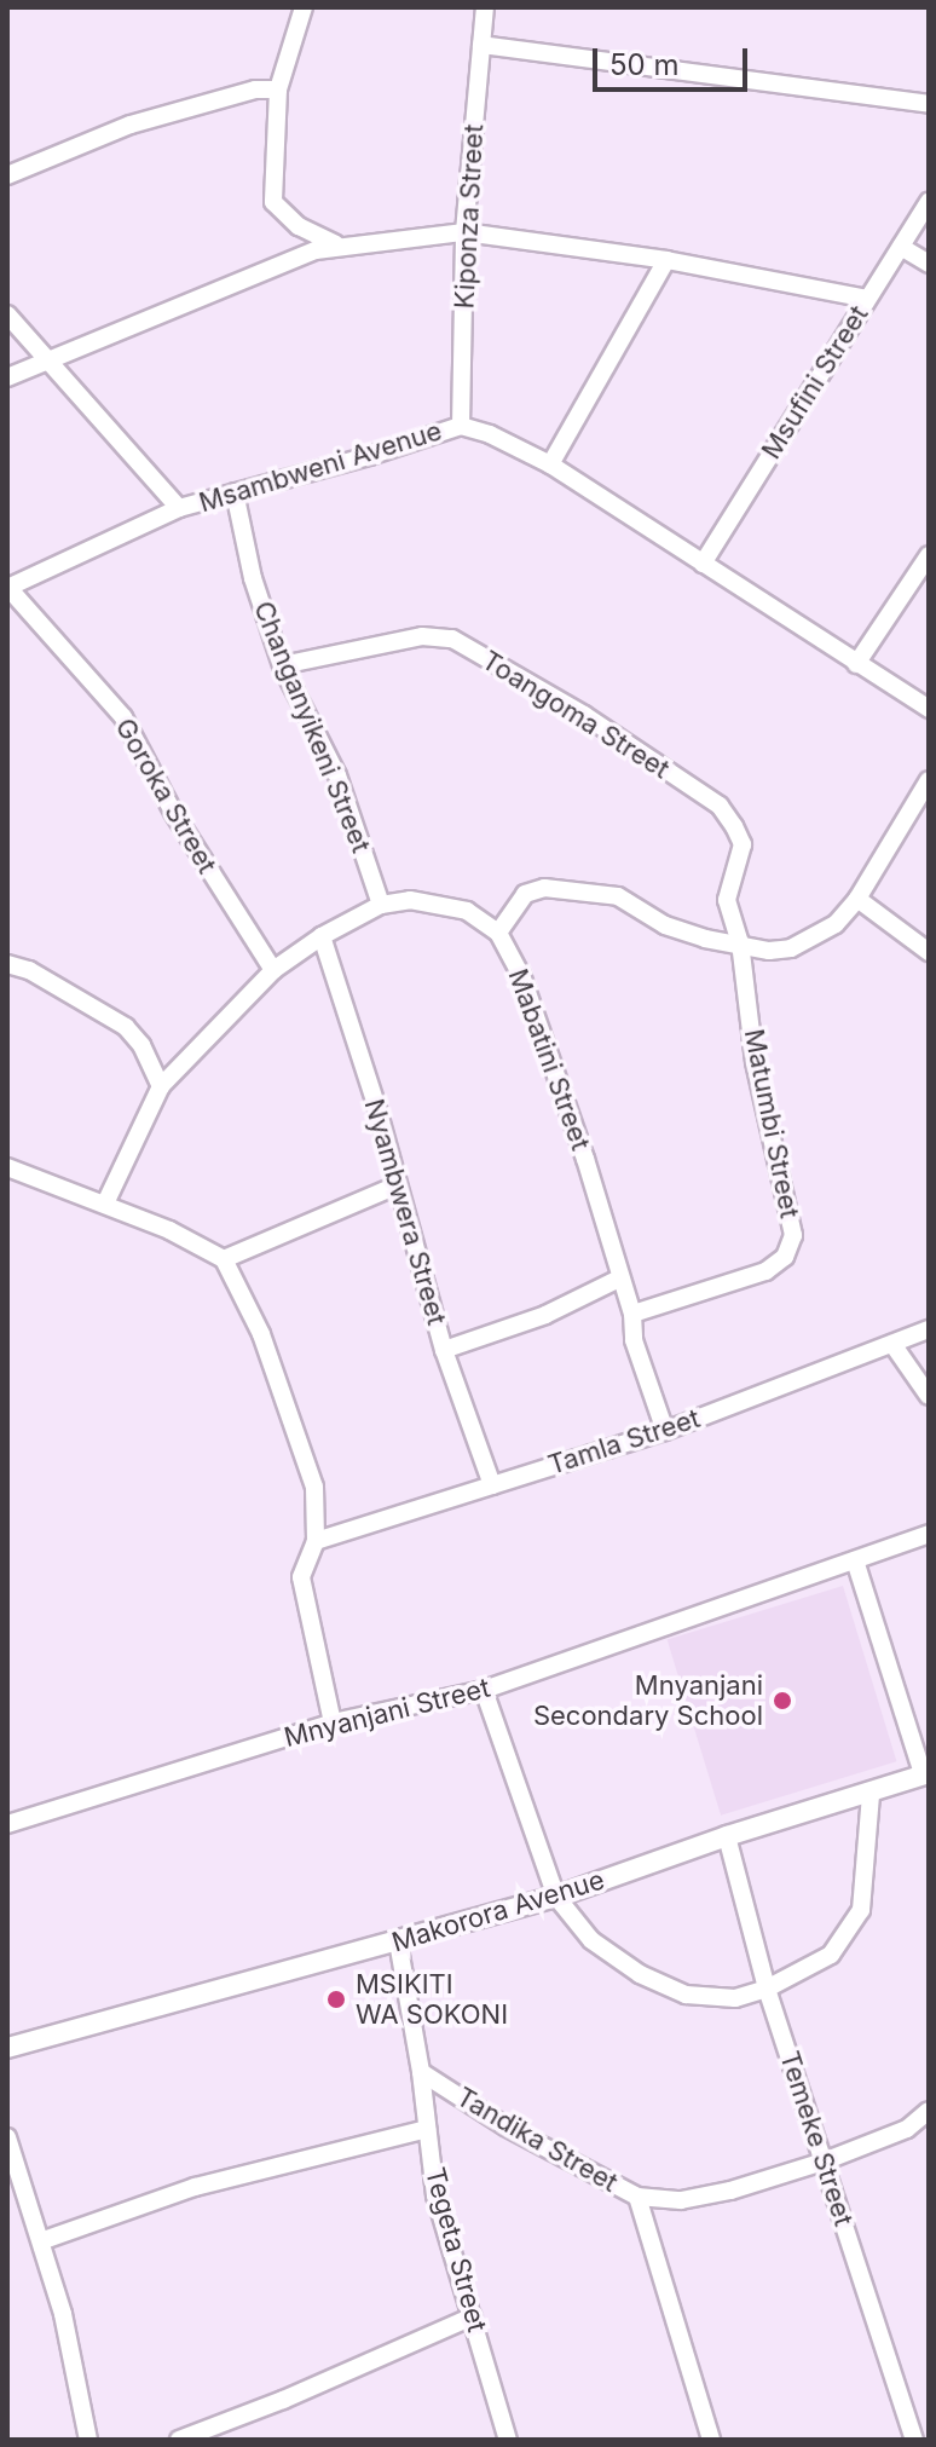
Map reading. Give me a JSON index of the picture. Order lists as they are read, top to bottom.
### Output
{
  "streets": {
    "street": [
      "Kiponza Street",
      "Msufini Street",
      "Msambweni Avenue",
      "Toangoma Street",
      "Changanyikeni Street",
      "Goroka Street",
      "Mabatini Street",
      "Matumbi Street",
      "Nyambwera Street",
      "Tamla Street",
      "Mnyanjani Street",
      "Makorora Avenue",
      "Temeke Street",
      "Tandika Street",
      "Tegeta Street"
    ]
  },
  "crossings": [
    ["Kiponza Street", "Msambweni Avenue"],
    ["Msufini Street", "Msambweni Avenue"],
    ["Msambweni Avenue", "Changanyikeni Street"],
    ["Toangoma Street", "Changanyikeni Street"],
    ["Toangoma Street", "Matumbi Street"],
    ["Mabatini Street", "Matumbi Street"],
    ["Mabatini Street", "Tamla Street"],
    ["Nyambwera Street", "Tamla Street"],
    ["Makorora Avenue", "Temeke Street"],
    ["Makorora Avenue", "Tegeta Street"],
    ["Temeke Street", "Tandika Street"],
    ["Tandika Street", "Tegeta Street"]
  ],
  "places": ["Mnyanjani Secondary School", "MSIKITI WA SOKONI"],
  "scale_bar": "50 m"
}
